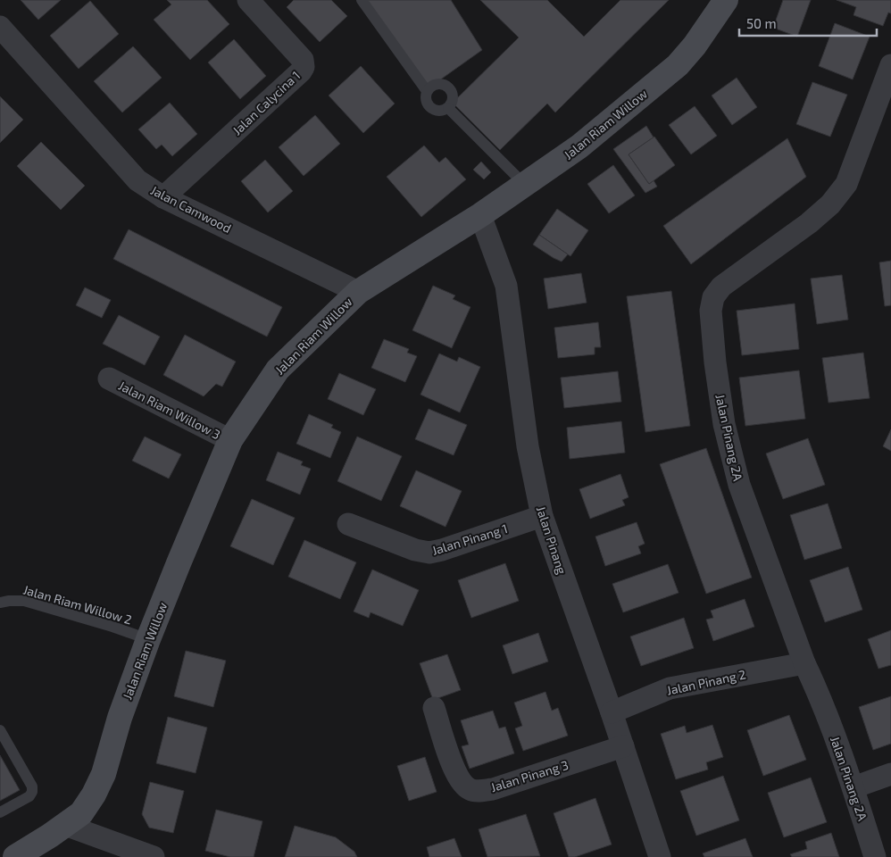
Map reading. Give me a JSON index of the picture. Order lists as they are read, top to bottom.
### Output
{
  "streets": {
    "street": [
      "Jalan Calycina 1",
      "Jalan Riam Willow",
      "Jalan Camwood",
      "Jalan Riam Willow 3",
      "Jalan Pinang 2A",
      "Jalan Pinang 1",
      "Jalan Pinang",
      "Jalan Pinang 2",
      "Jalan Pinang 3"
    ],
    "lane": ["Jalan Riam Willow 2"]
  },
  "crossings": [
    ["Jalan Calycina 1", "Jalan Camwood"],
    ["Jalan Riam Willow", "Jalan Camwood"],
    ["Jalan Riam Willow", "Jalan Riam Willow 3"],
    ["Jalan Riam Willow", "Jalan Pinang"],
    ["Jalan Riam Willow", "Jalan Riam Willow 2"],
    ["Jalan Pinang 2A", "Jalan Pinang 2"],
    ["Jalan Pinang 1", "Jalan Pinang"],
    ["Jalan Pinang", "Jalan Pinang 2"],
    ["Jalan Pinang", "Jalan Pinang 3"]
  ],
  "scale_bar": "50 m"
}
